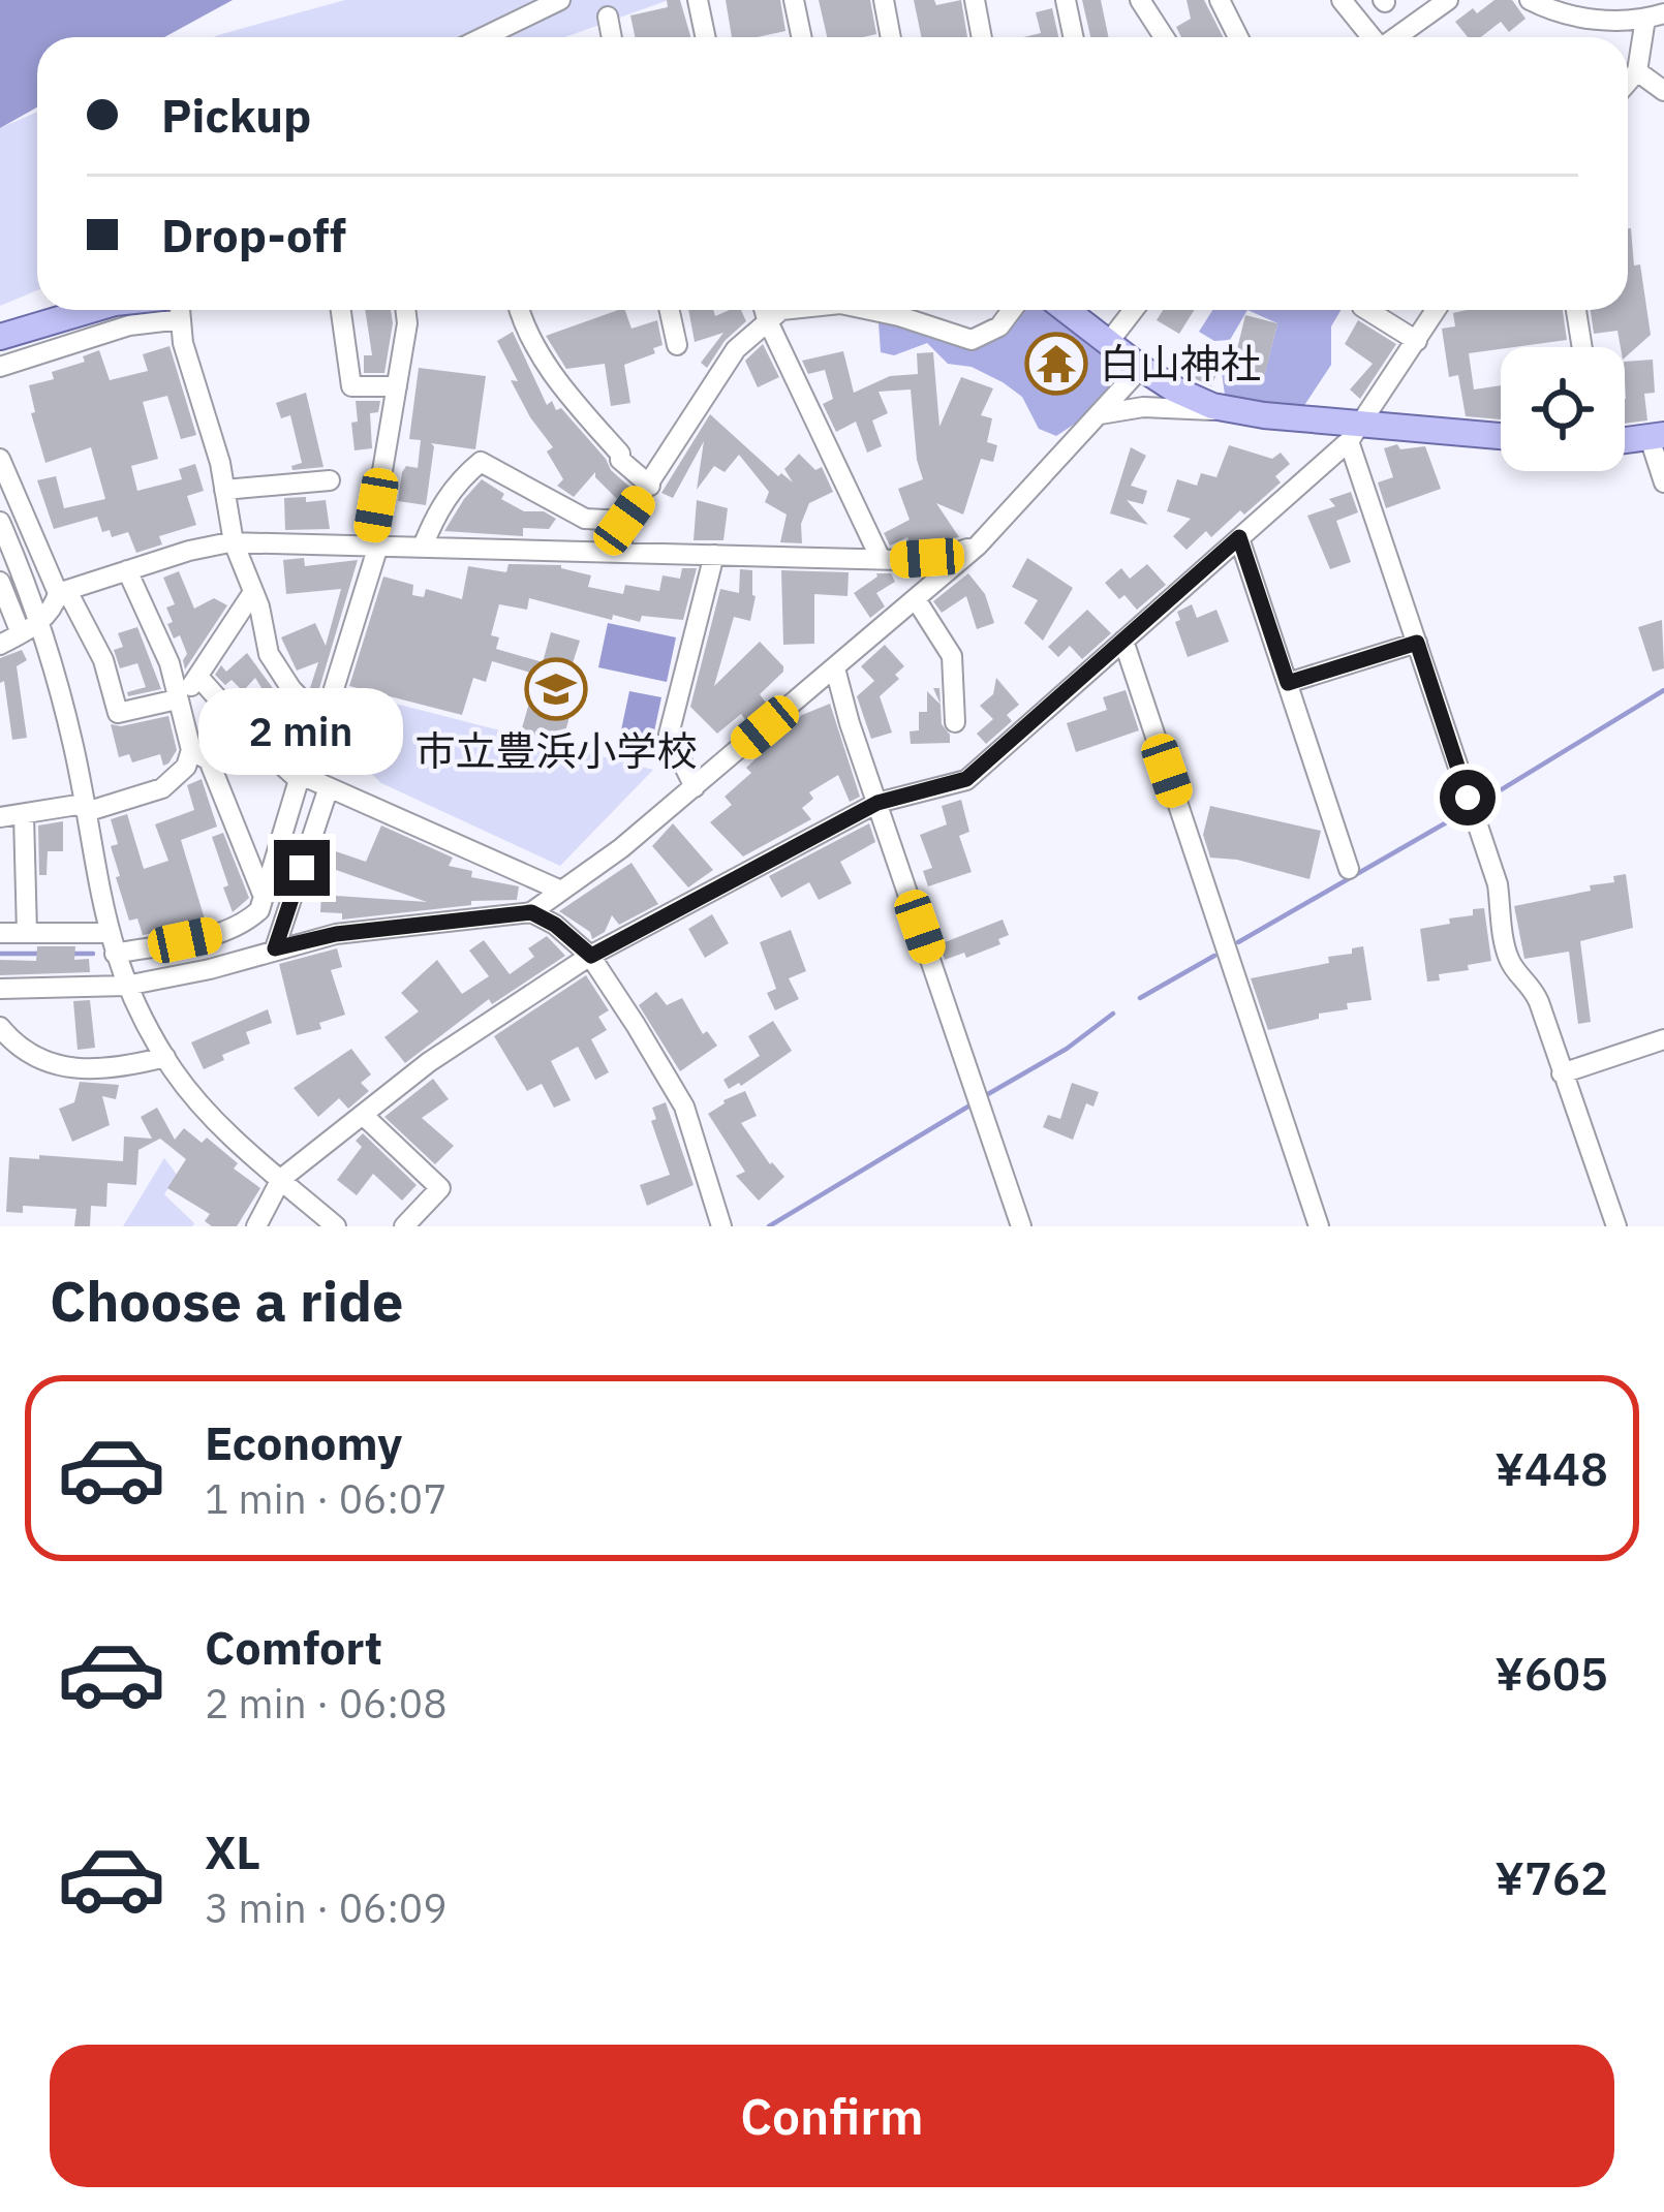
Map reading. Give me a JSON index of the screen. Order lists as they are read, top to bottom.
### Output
{
  "places": {
    "temple": ["白山神社"],
    "school or university": ["市立豊浜小学校"]
  },
  "page": {
    "banner": ["Pickup", "Drop-off"],
    "bubble": "2 min",
    "heading": "Choose a ride",
    "list": [
      {
        "name": "Economy",
        "note": "1 min · 06:07",
        "value": "¥448"
      },
      {
        "name": "Comfort",
        "note": "2 min · 06:08",
        "value": "¥605"
      },
      {
        "name": "XL",
        "note": "3 min · 06:09",
        "value": "¥762"
      }
    ],
    "buttons": "Confirm"
  }
}
